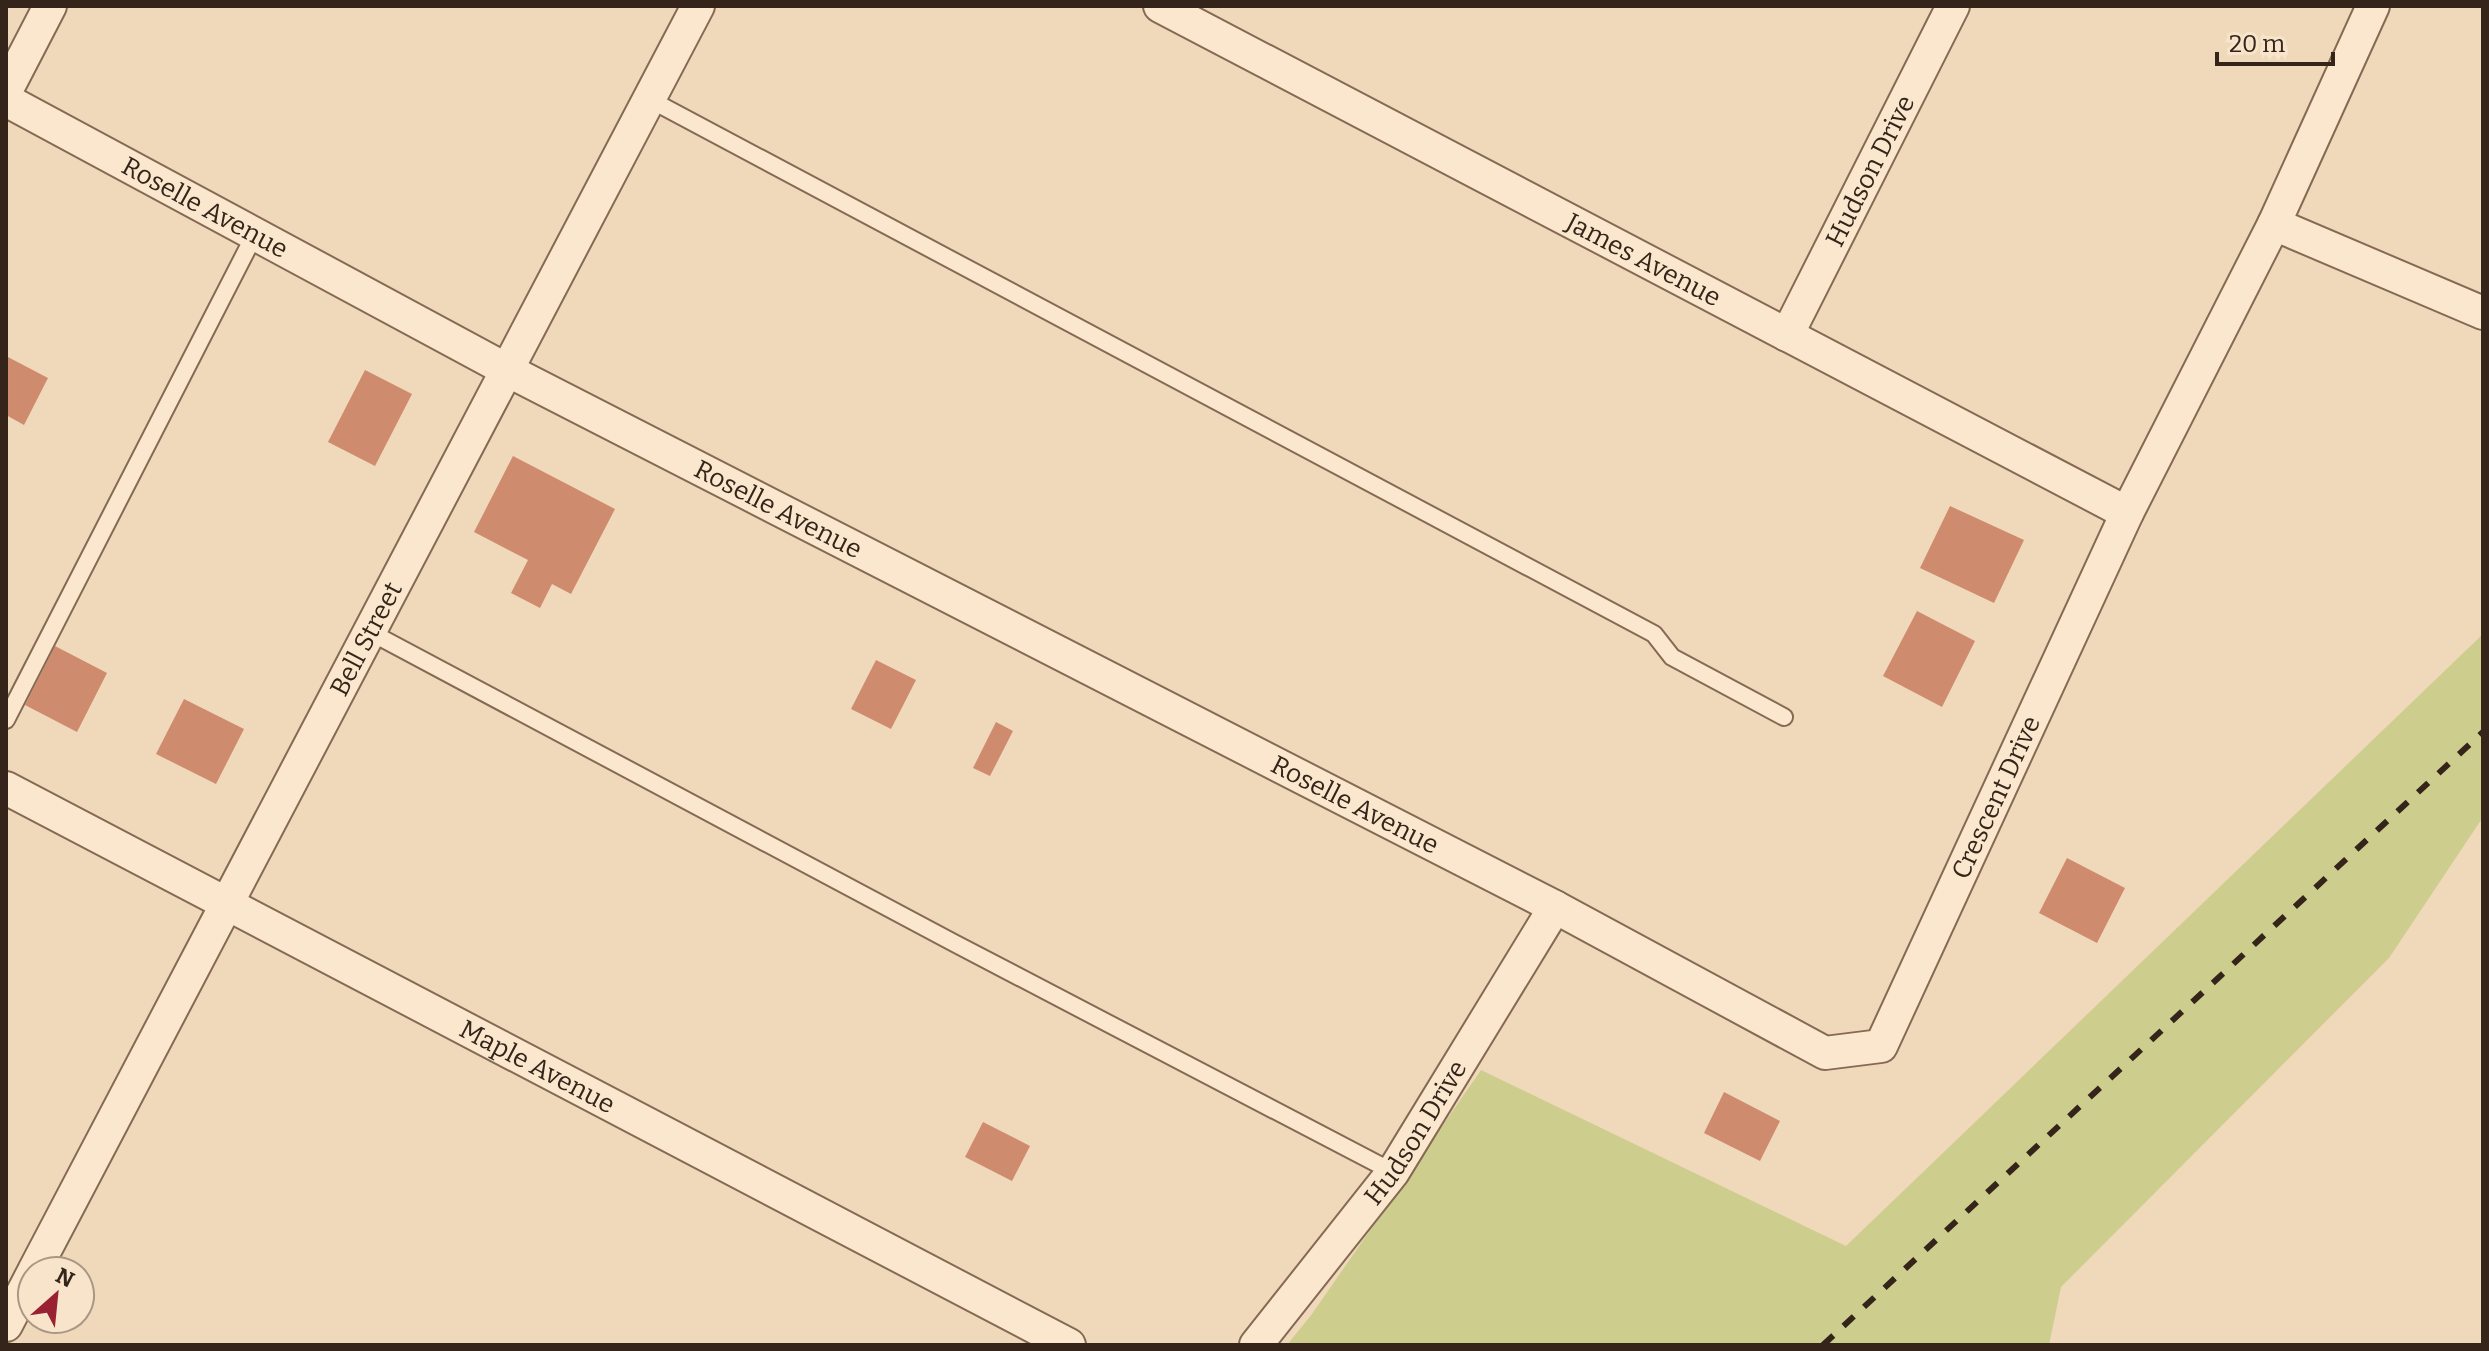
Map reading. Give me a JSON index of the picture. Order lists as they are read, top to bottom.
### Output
{
  "streets": {
    "street": [
      "Hudson Drive",
      "Roselle Avenue",
      "James Avenue",
      "Bell Street",
      "Crescent Drive",
      "Maple Avenue"
    ]
  },
  "crossings": [
    ["Hudson Drive", "Roselle Avenue"],
    ["Hudson Drive", "James Avenue"],
    ["Hudson Drive", "Crescent Drive"],
    ["Roselle Avenue", "Bell Street"],
    ["Roselle Avenue", "Crescent Drive"],
    ["James Avenue", "Crescent Drive"],
    ["Bell Street", "Maple Avenue"]
  ],
  "scale_bar": "20 m",
  "north": "top right"
}
